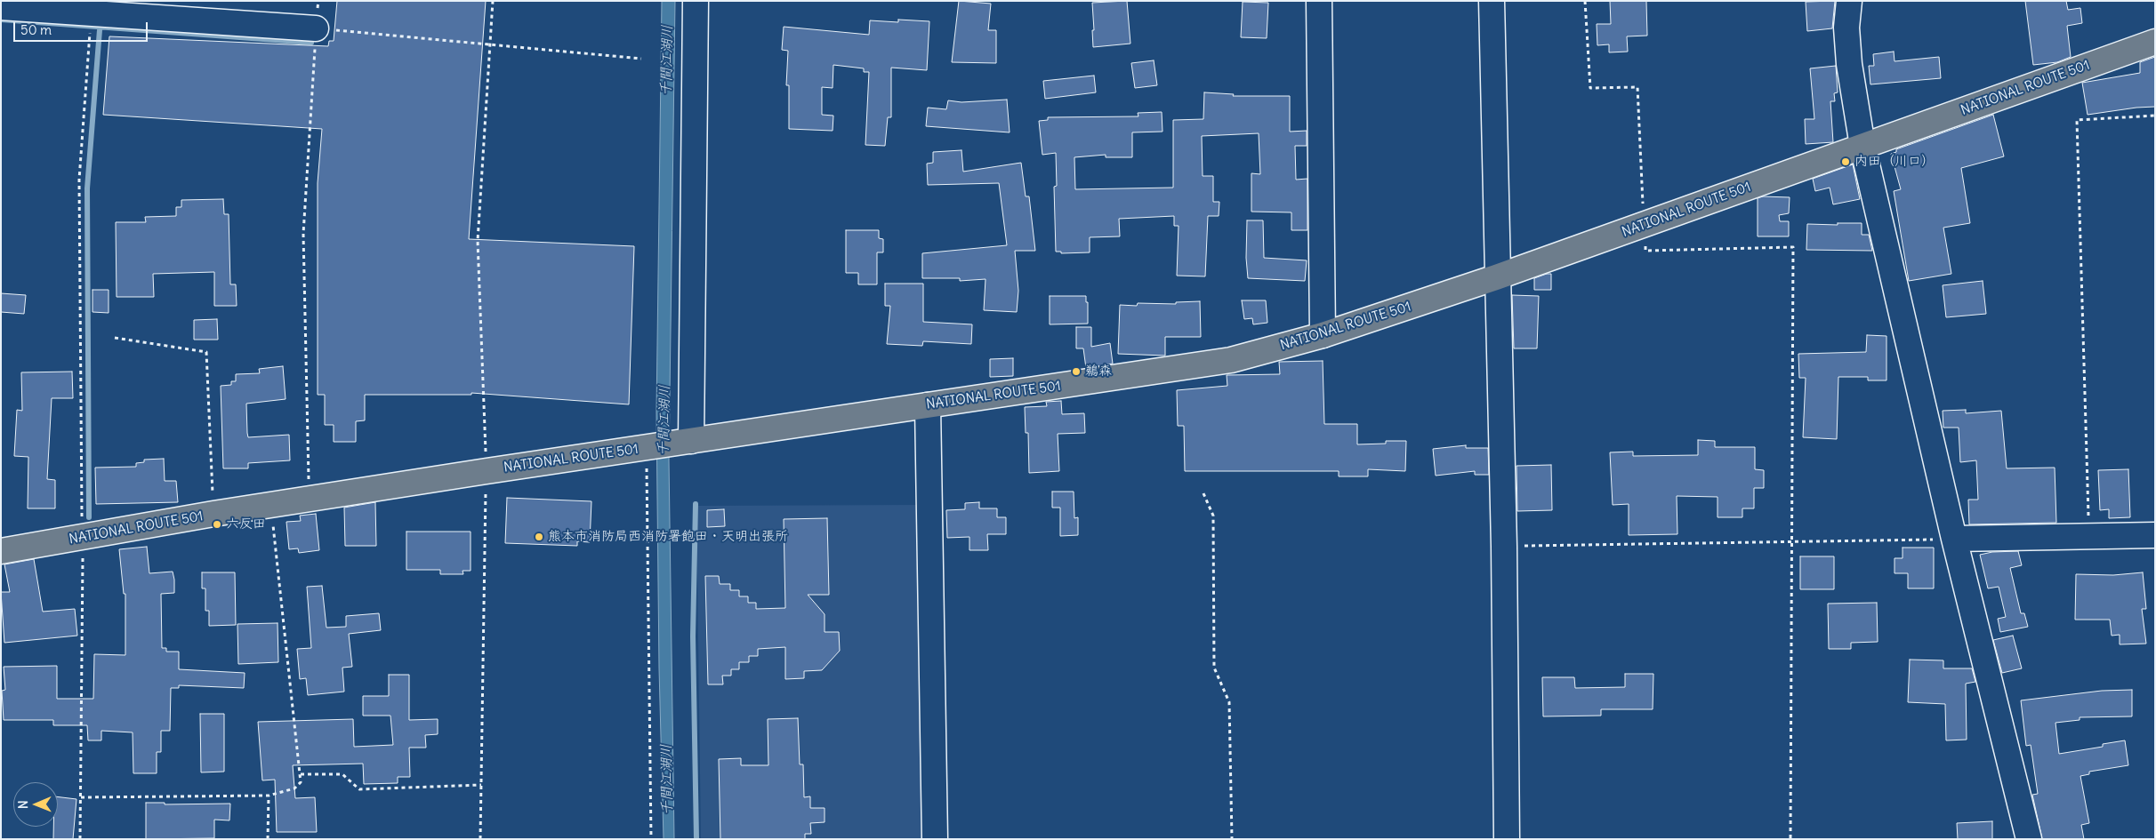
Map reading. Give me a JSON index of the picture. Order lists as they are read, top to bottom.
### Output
{
  "streets": {
    "highway": ["NATIONAL ROUTE 501"]
  },
  "water": ["千間江湖川"],
  "places": [
    "内田（川口）",
    "鵜森",
    "六反田",
    "熊本市消防局西消防署飽田・天明出張所"
  ],
  "scale_bar": "50 m",
  "north": "left"
}
